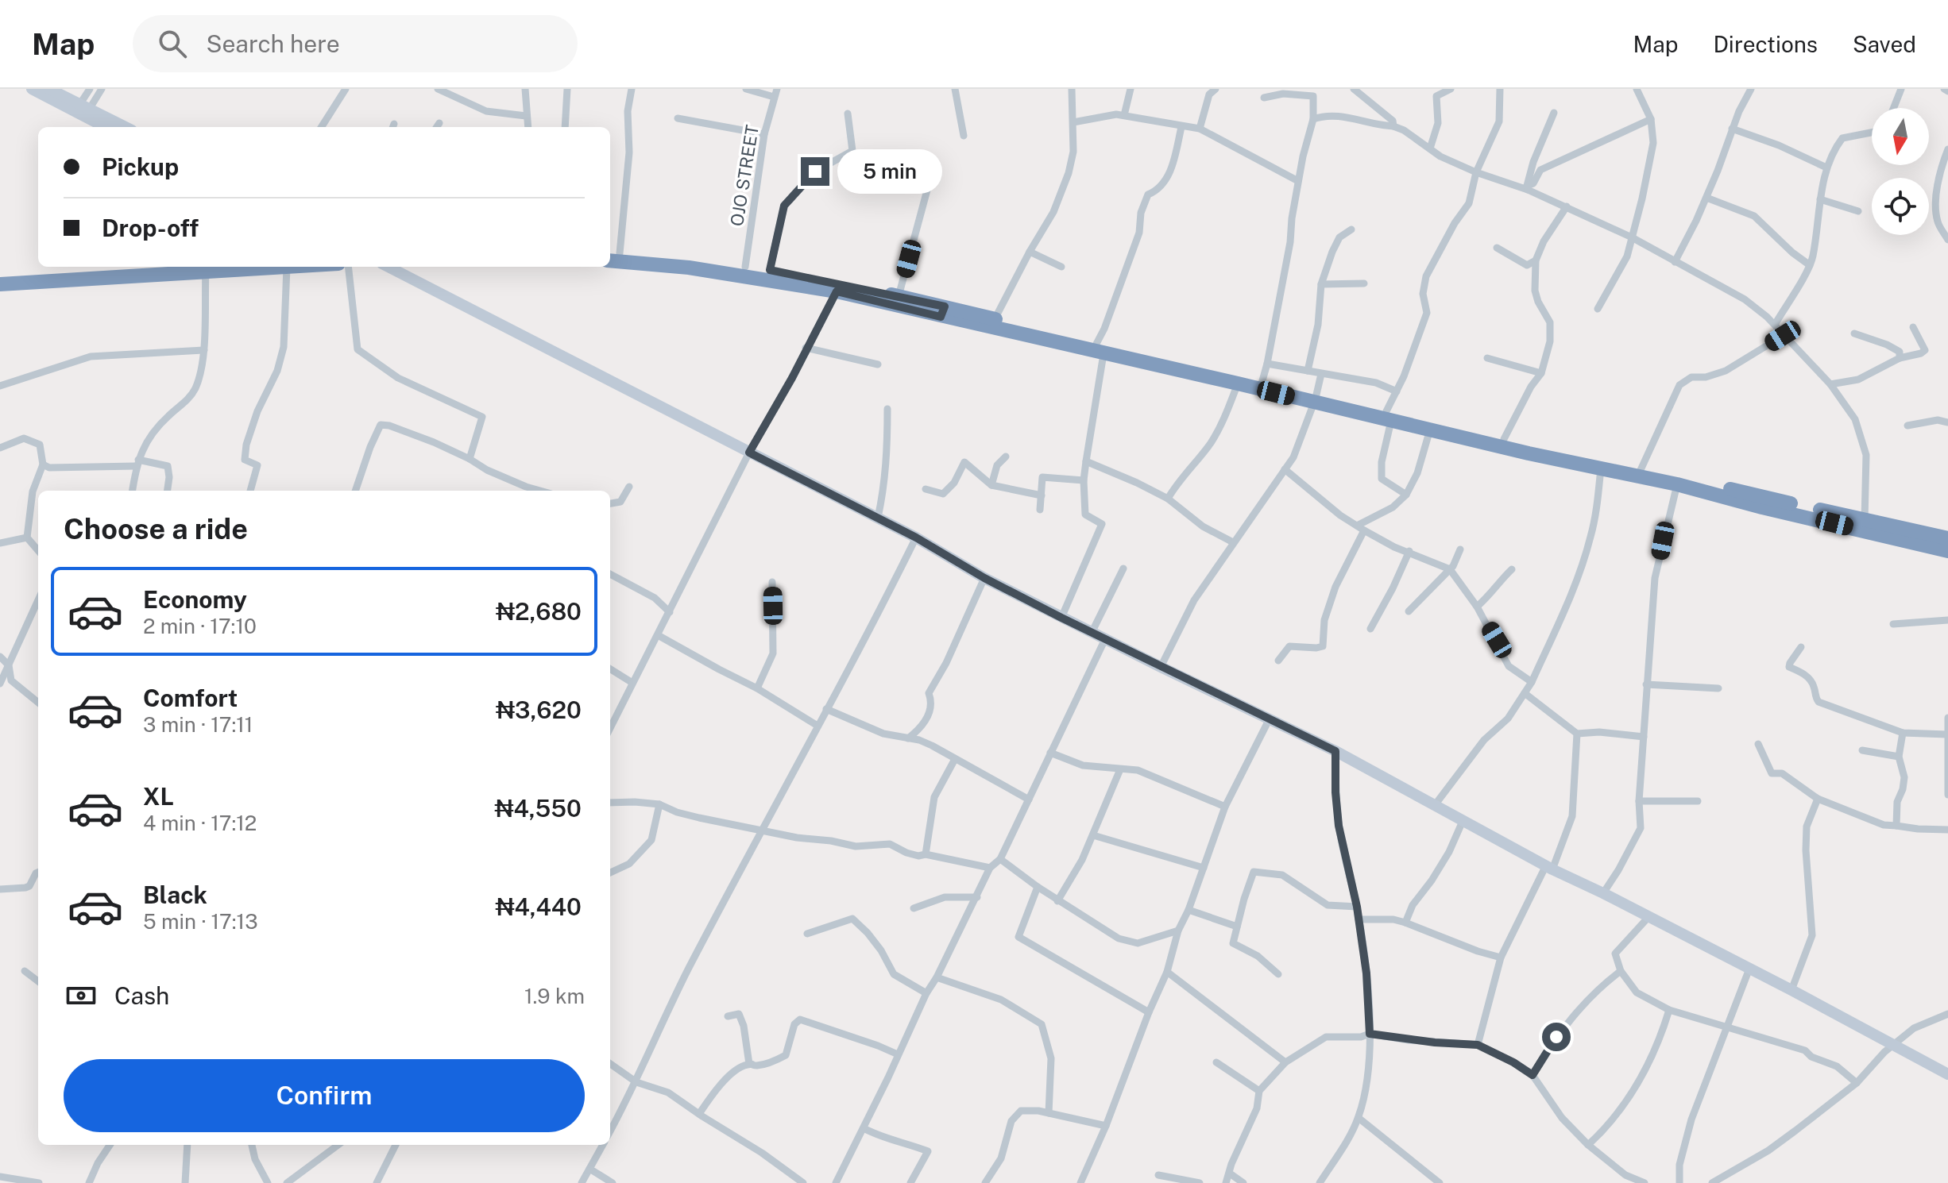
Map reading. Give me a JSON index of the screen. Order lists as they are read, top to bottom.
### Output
{
  "streets": {
    "street": ["OJO STREET"]
  },
  "north": "bottom",
  "page": {
    "header": "Map",
    "search": "Search here",
    "nav": ["Map", "Directions", "Saved"],
    "banner": ["Pickup", "Drop-off"],
    "bubble": "5 min",
    "heading": "Choose a ride",
    "list": [
      {
        "name": "Economy",
        "note": "2 min · 17:10",
        "value": "₦2,680"
      },
      {
        "name": "Comfort",
        "note": "3 min · 17:11",
        "value": "₦3,620"
      },
      {
        "name": "XL",
        "note": "4 min · 17:12",
        "value": "₦4,550"
      },
      {
        "name": "Black",
        "note": "5 min · 17:13",
        "value": "₦4,440"
      }
    ],
    "pay": ["Cash", "1.9 km"],
    "buttons": "Confirm"
  }
}
